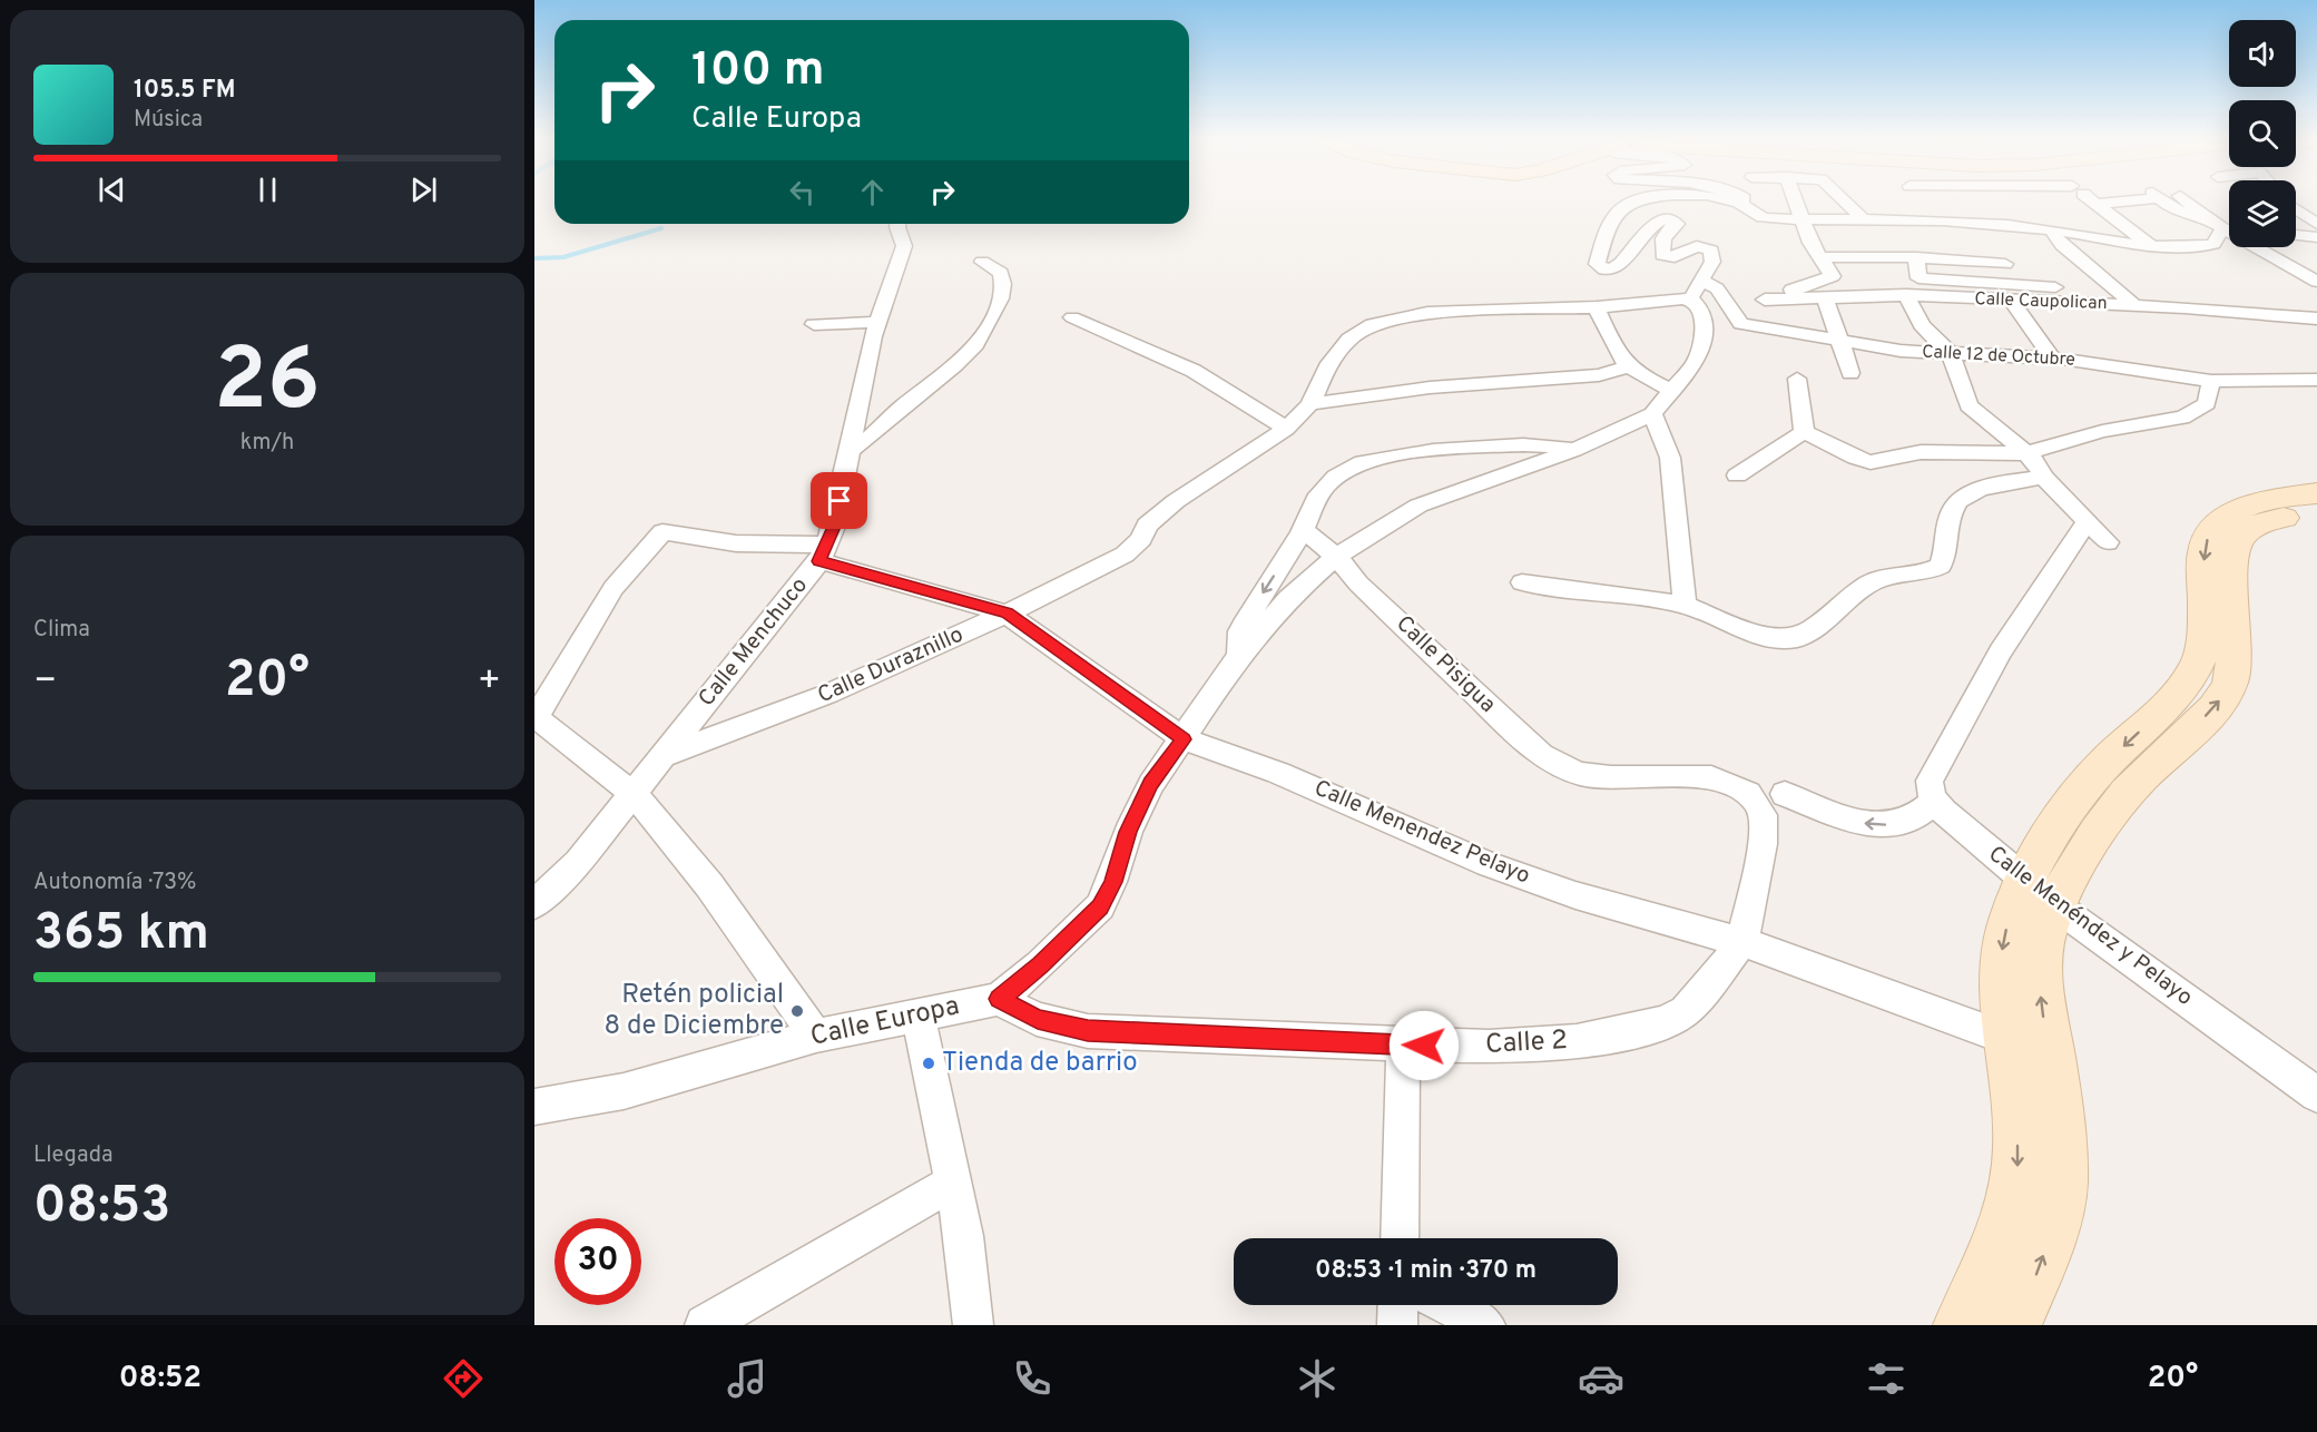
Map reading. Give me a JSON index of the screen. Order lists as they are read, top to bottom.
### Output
{
  "streets": {
    "street": [
      "Calle Caupolican",
      "Calle 12 de Octubre",
      "Calle Menchuco",
      "Calle Pisigua",
      "Calle Duraznillo",
      "Calle Menendez Pelayo",
      "Calle Menéndez y Pelayo",
      "Calle Europa",
      "Calle 2"
    ]
  },
  "crossings": [
    ["Calle Menchuco", "Calle Duraznillo"],
    ["Calle Menchuco", "Calle Menendez Pelayo"],
    ["Calle Pisigua", "Calle Menendez Pelayo"],
    ["Calle Pisigua", "Calle 2"],
    ["Calle Duraznillo", "Calle Menendez Pelayo"],
    ["Calle Menendez Pelayo", "Calle Europa"],
    ["Calle Menendez Pelayo", "Calle 2"],
    ["Calle Europa", "Calle 2"]
  ],
  "places": ["Retén policial 8 de Diciembre", "Tienda de barrio"],
  "page": {
    "turn": ["100 m", "Calle Europa"],
    "song": ["105.5 FM", "Música"],
    "tile": [
      ["26", "km/h"],
      "Clima",
      ["Autonomía · 73%", "365 km"],
      ["Llegada", "08:53"]
    ],
    "heat": ["−", "20°", "+"],
    "limit": "30",
    "trip": "08:53 · 1 min · 370 m",
    "tabs": ["08:52", "20°"]
  }
}
